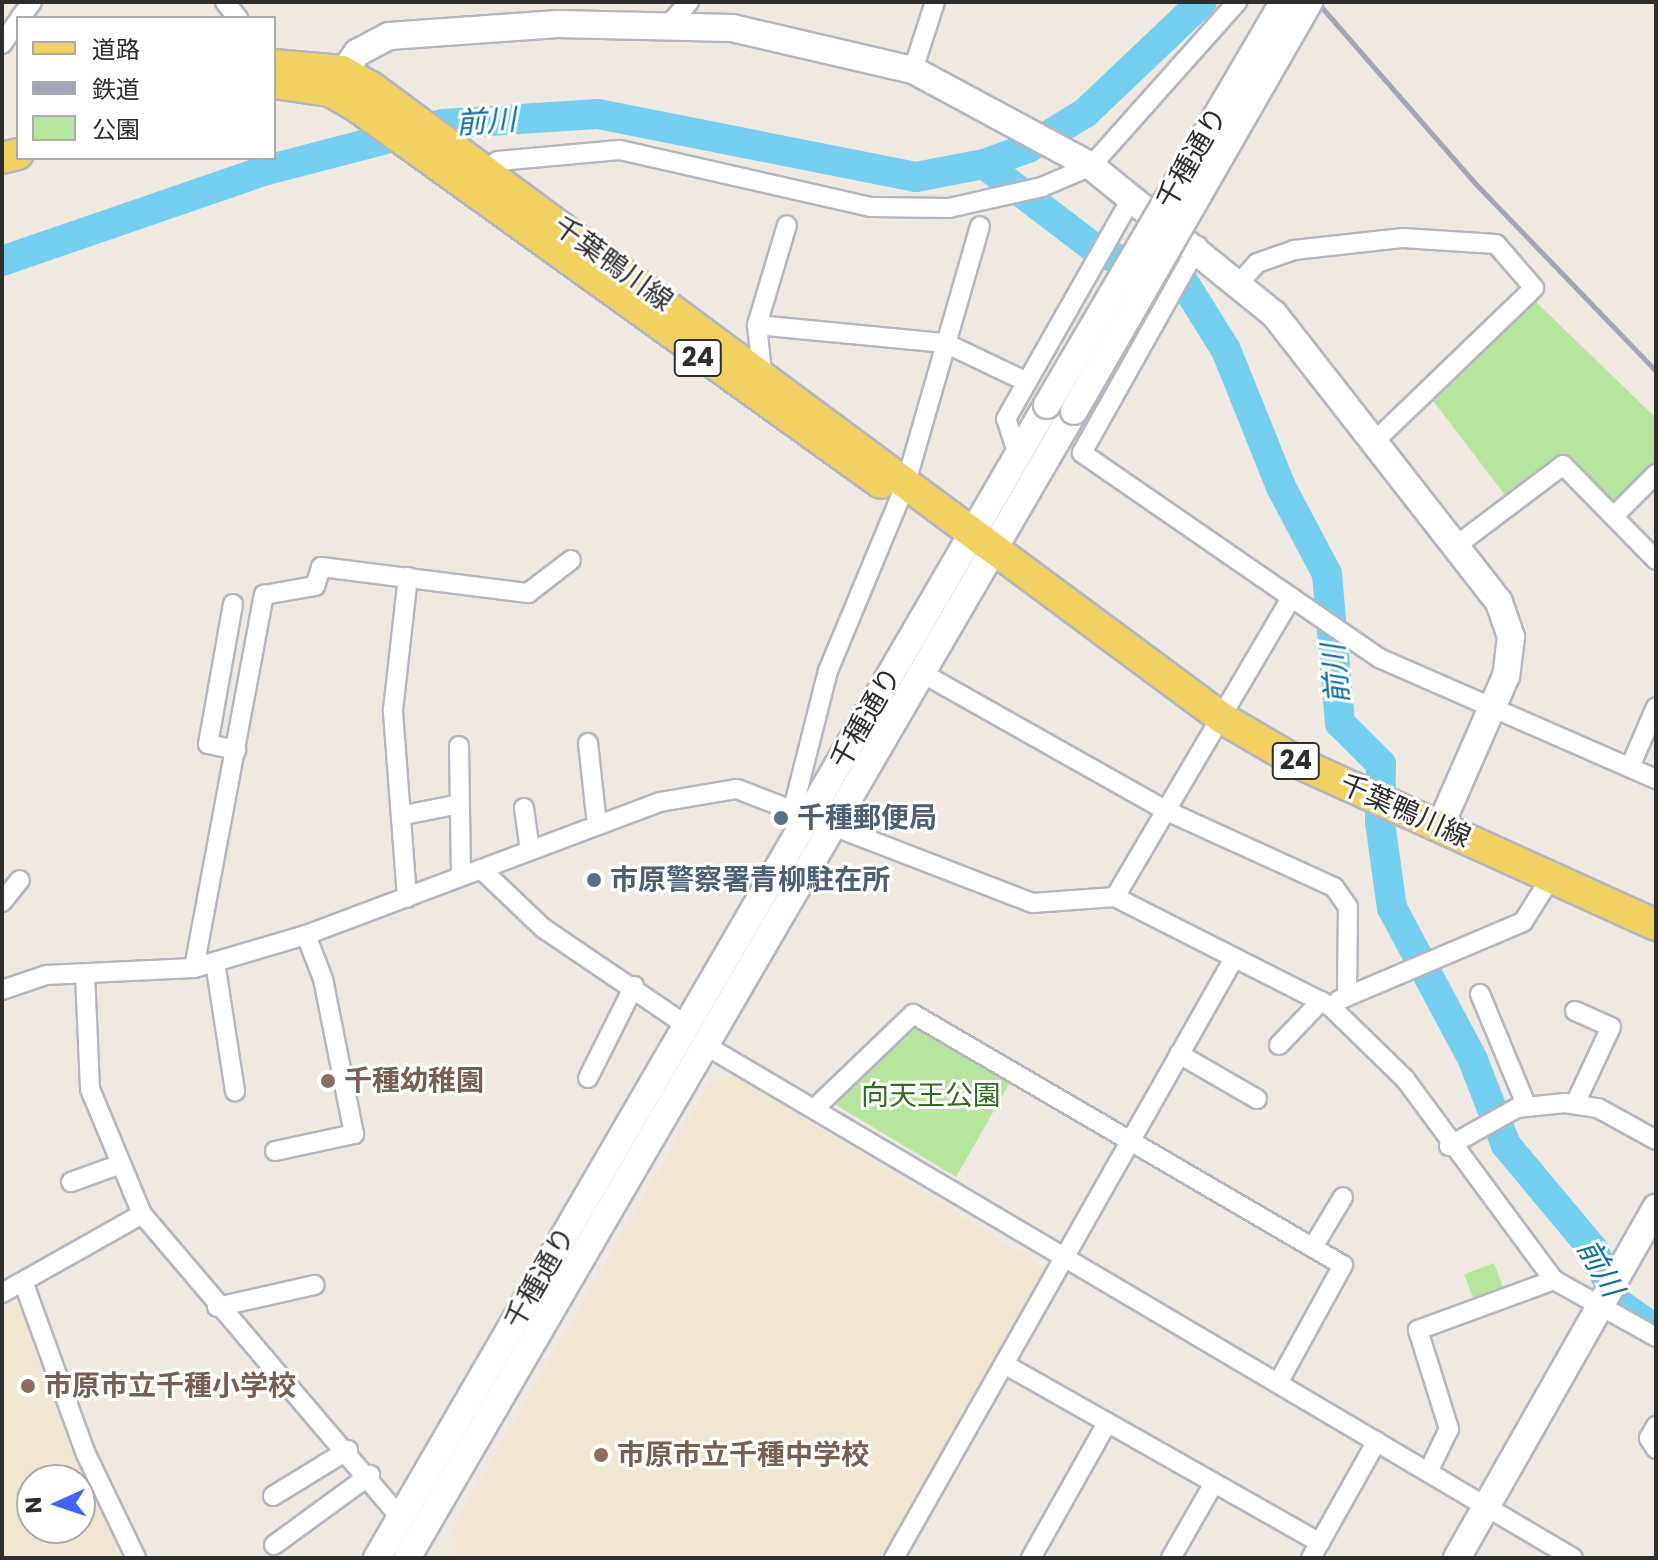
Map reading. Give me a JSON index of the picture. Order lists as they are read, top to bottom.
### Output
{
  "streets": {
    "main road": ["千葉鴨川線", "24"],
    "street": ["千種通り"]
  },
  "crossings": [
    ["千種通り", "千葉鴨川線"]
  ],
  "water": ["前川"],
  "parks": ["向天王公園"],
  "places": [
    "千種郵便局",
    "市原警察署青柳駐在所",
    "千種幼稚園",
    "市原市立千種小学校",
    "市原市立千種中学校"
  ],
  "legend": ["道路", "鉄道", "公園"],
  "north": "left"
}
